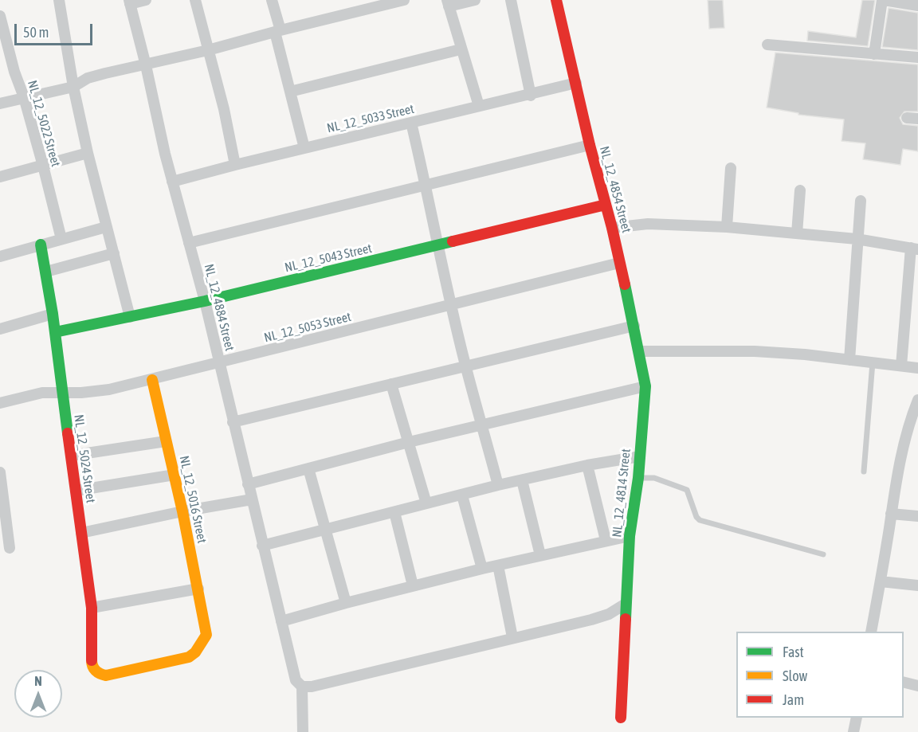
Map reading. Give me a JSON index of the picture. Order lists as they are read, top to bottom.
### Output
{
  "streets": {
    "street": [
      "NL_12_5033 Street",
      "NL_12_5022 Street",
      "NL_12_4854 Street",
      "NL_12_5043 Street",
      "NL_12_4884 Street",
      "NL_12_5053 Street",
      "NL_12_5024 Street",
      "NL_12_4814 Street",
      "NL_12_5016 Street"
    ]
  },
  "crossings": [
    ["NL_12_5033 Street", "NL_12_4854 Street"],
    ["NL_12_5033 Street", "NL_12_4884 Street"],
    ["NL_12_4854 Street", "NL_12_5043 Street"],
    ["NL_12_4854 Street", "NL_12_5053 Street"],
    ["NL_12_4854 Street", "NL_12_4814 Street"],
    ["NL_12_5043 Street", "NL_12_4884 Street"],
    ["NL_12_5043 Street", "NL_12_5024 Street"],
    ["NL_12_4884 Street", "NL_12_5053 Street"],
    ["NL_12_5053 Street", "NL_12_5024 Street"],
    ["NL_12_5053 Street", "NL_12_5016 Street"],
    ["NL_12_5024 Street", "NL_12_5016 Street"]
  ],
  "legend": ["Fast", "Slow", "Jam"],
  "scale_bar": "50 m",
  "north": "top"
}
